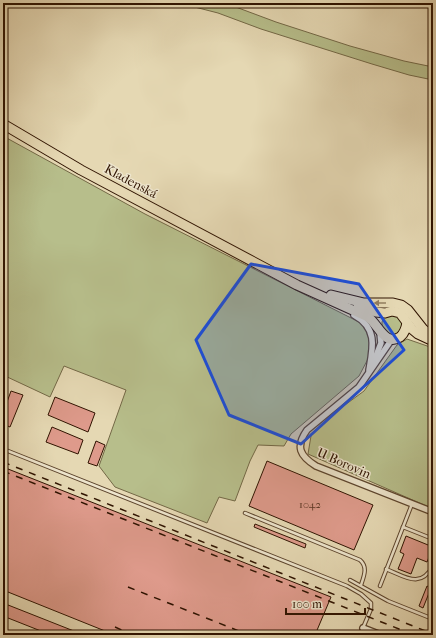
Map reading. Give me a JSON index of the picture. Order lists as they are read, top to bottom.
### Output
{
  "streets": {
    "main road": ["Kladenská"],
    "street": ["U Borovin"]
  },
  "house_numbers": ["1042"],
  "scale_bar": "100 m"
}
